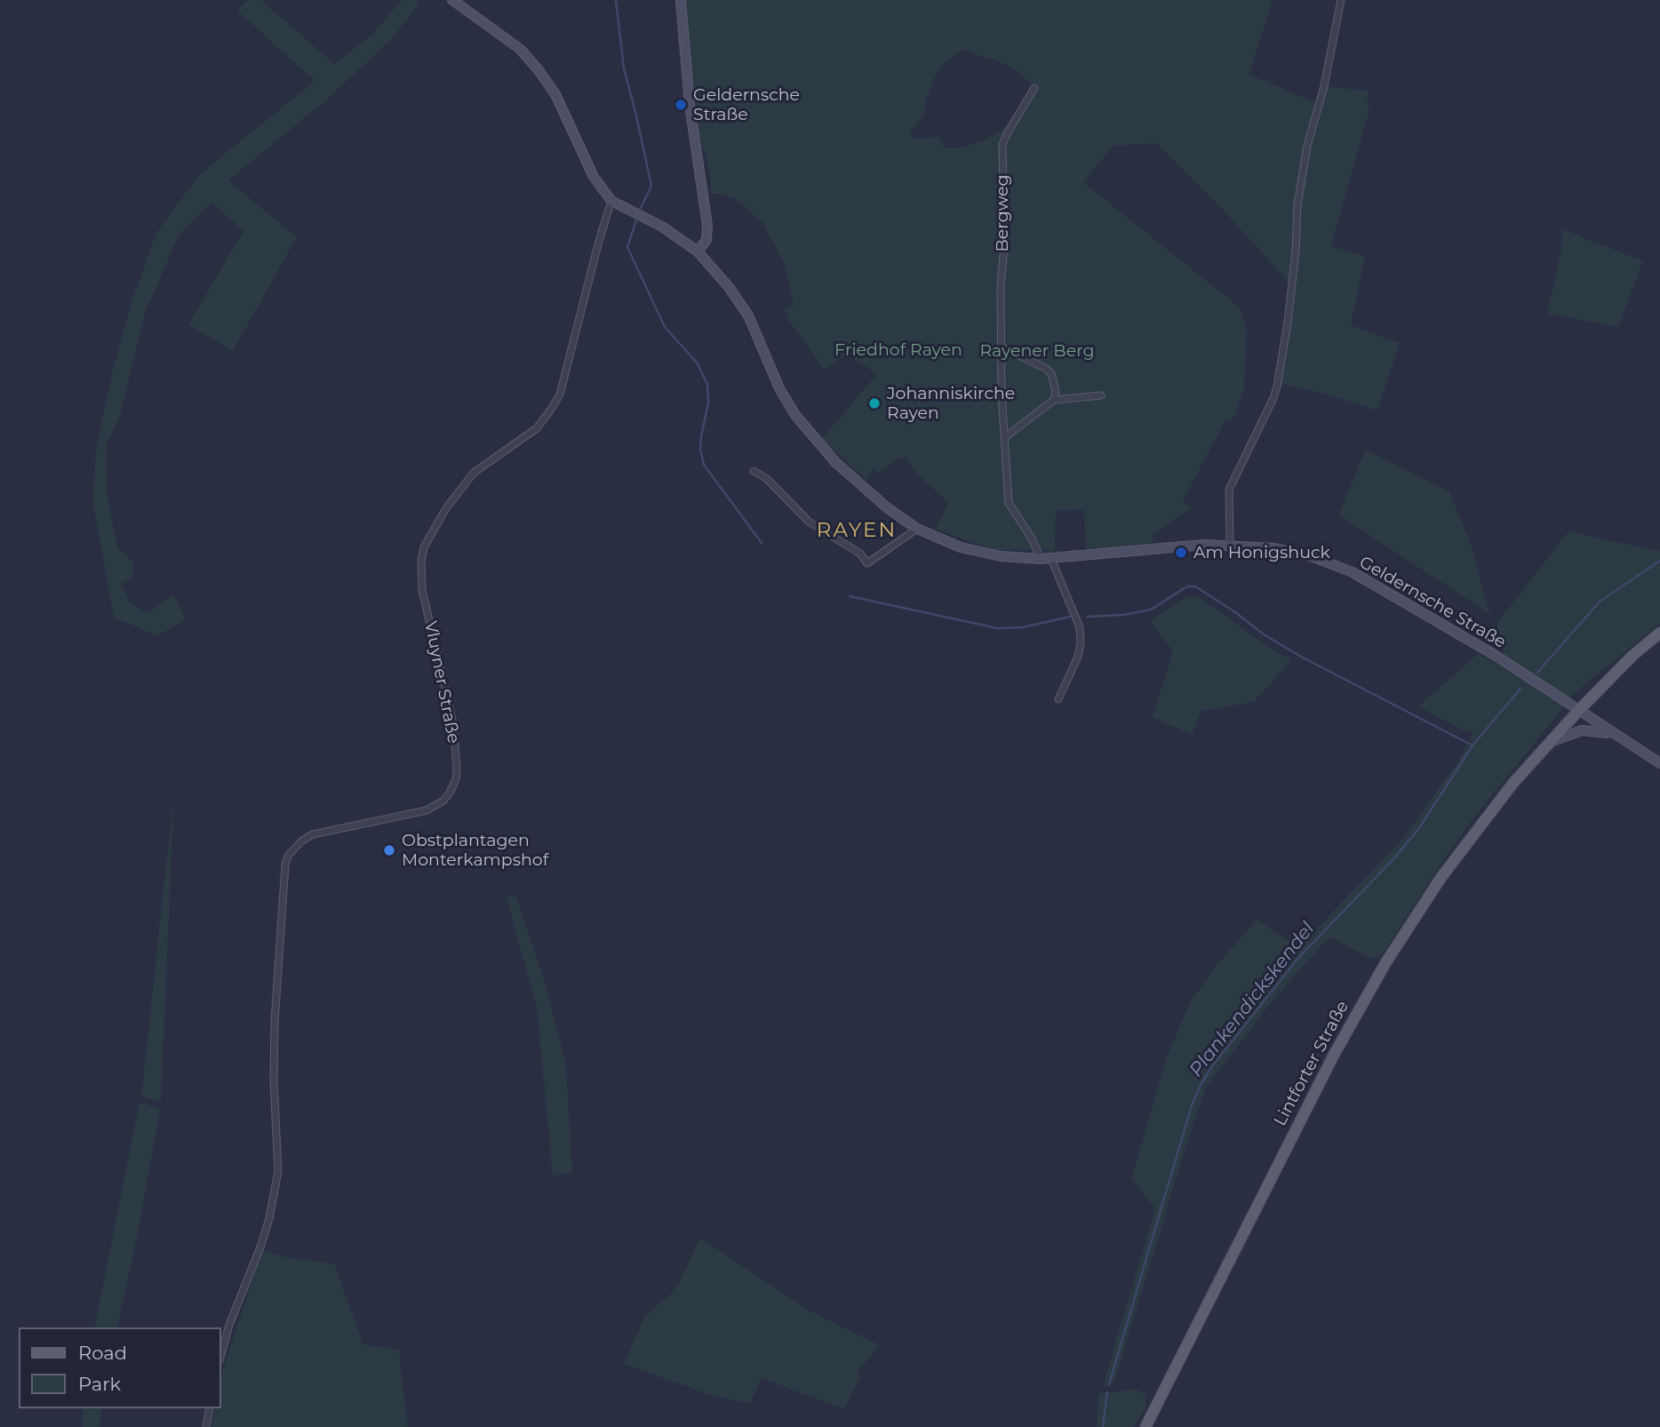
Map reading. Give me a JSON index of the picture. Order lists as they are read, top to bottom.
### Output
{
  "streets": {
    "main road": ["Geldernsche Straße", "Lintforter Straße"],
    "street": ["Bergweg", "Vluyner Straße"]
  },
  "crossings": [
    ["Bergweg", "Geldernsche Straße"],
    ["Geldernsche Straße", "Vluyner Straße"],
    ["Geldernsche Straße", "Lintforter Straße"]
  ],
  "districts": ["RAYEN"],
  "water": ["Plankendickskendel"],
  "parks": ["Friedhof Rayen", "Rayener Berg"],
  "places": [
    "Geldernsche Straße",
    "Johanniskirche Rayen",
    "Am Honigshuck",
    "Obstplantagen Monterkampshof"
  ],
  "legend": ["Road", "Park"]
}
